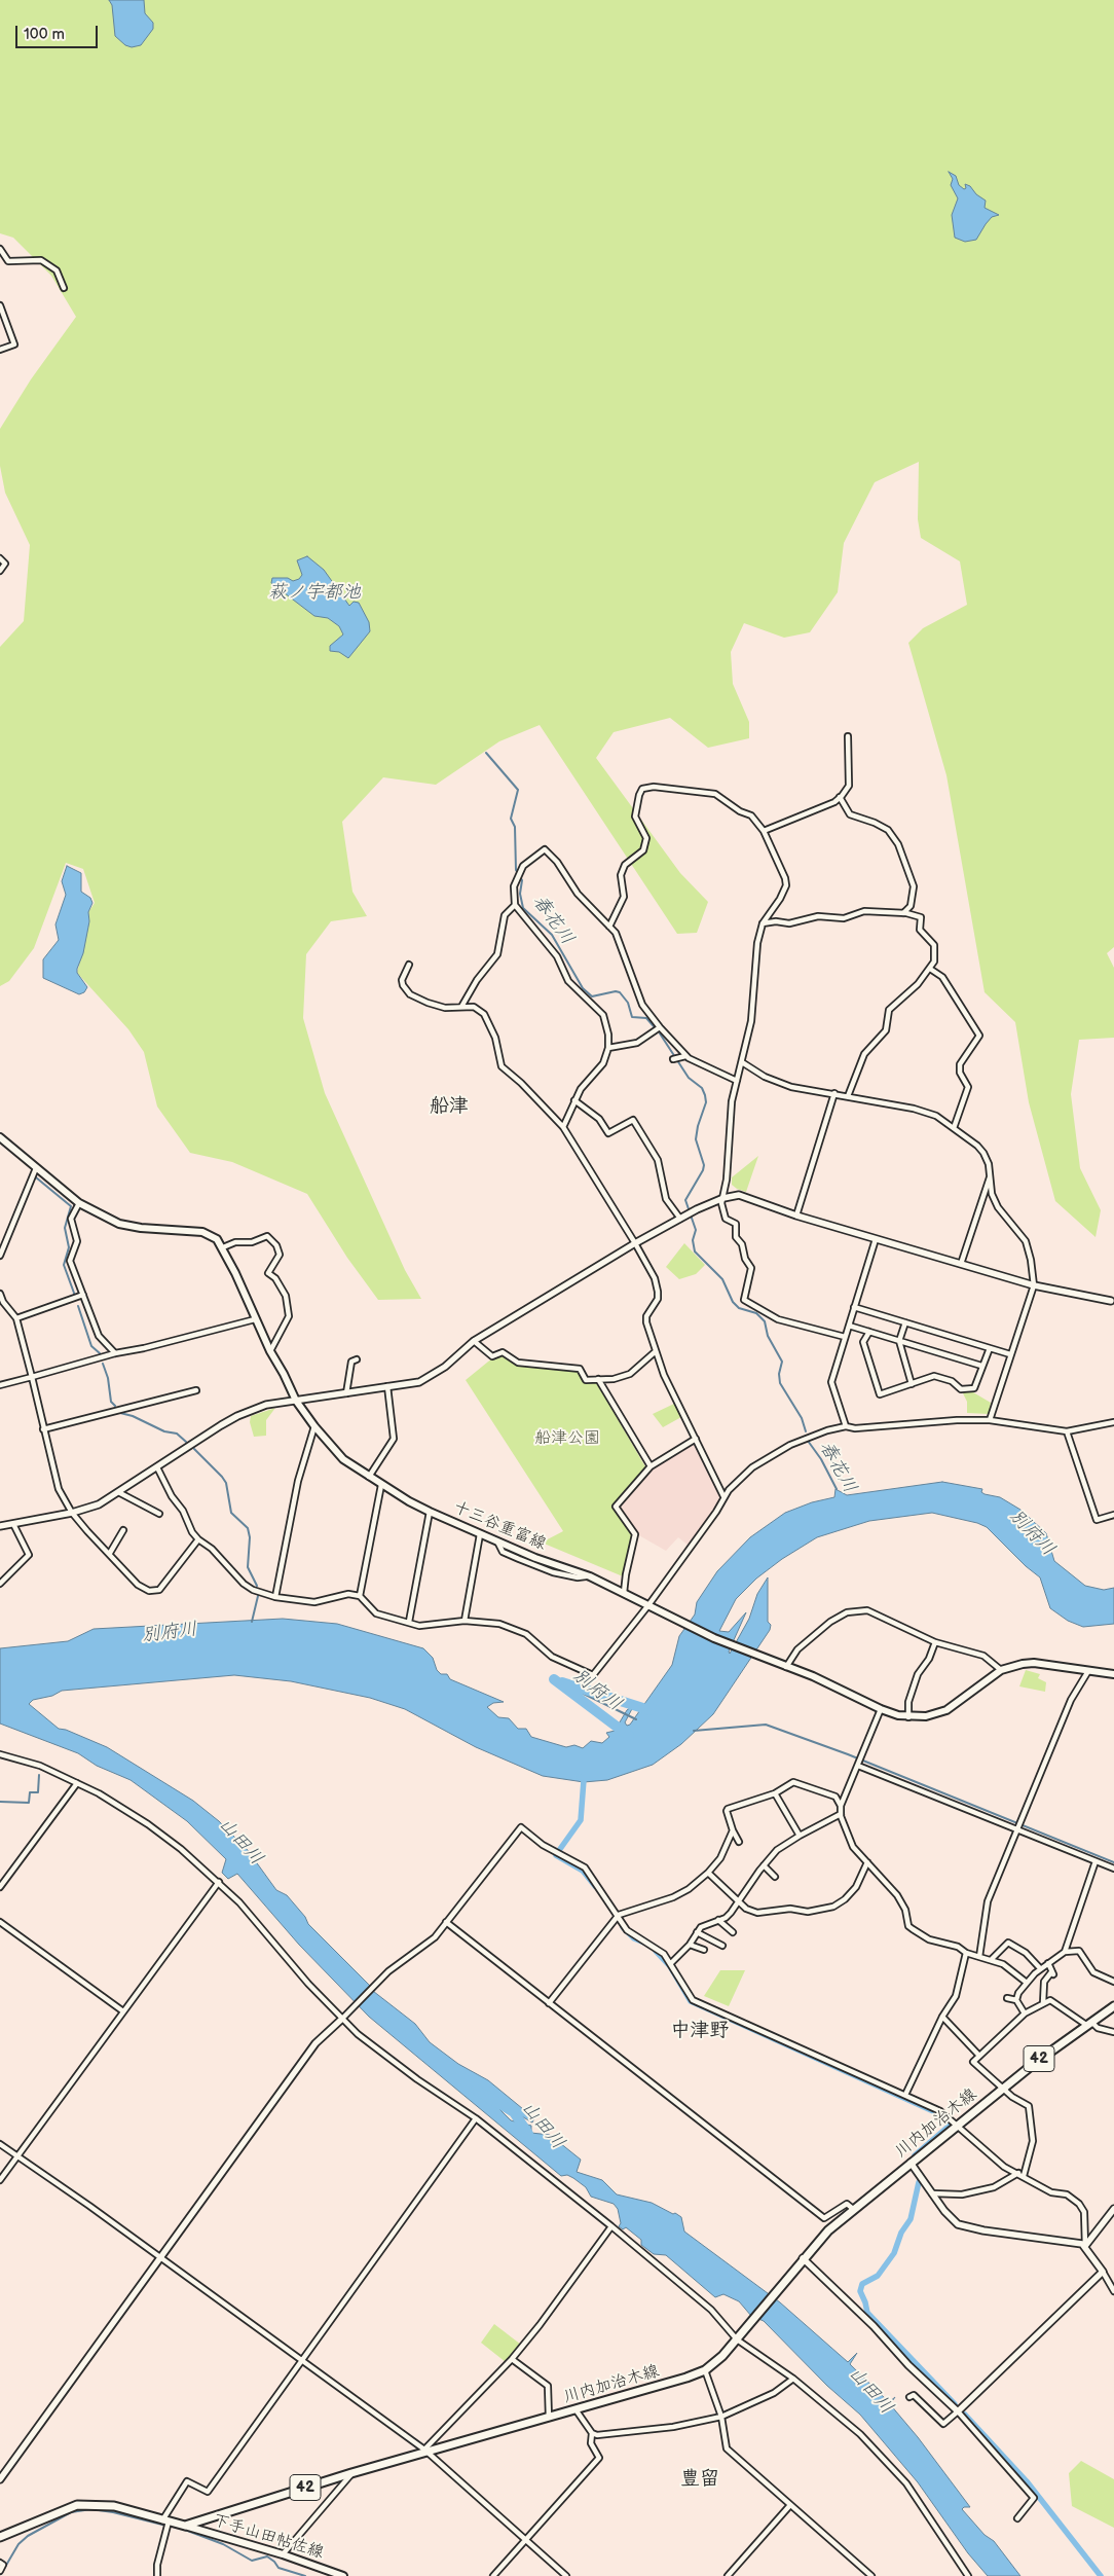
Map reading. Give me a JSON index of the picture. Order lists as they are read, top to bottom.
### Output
{
  "streets": {
    "main road": [
      "十三谷重富線",
      "42",
      "川内加治木線",
      "下手山田帖佐線"
    ]
  },
  "crossings": [
    ["川内加治木線", "下手山田帖佐線"]
  ],
  "districts": ["船津", "中津野", "豊留"],
  "water": [
    "萩ノ宇都池",
    "春花川",
    "別府川",
    "山田川"
  ],
  "parks": ["船津公園"],
  "scale_bar": "100 m"
}
